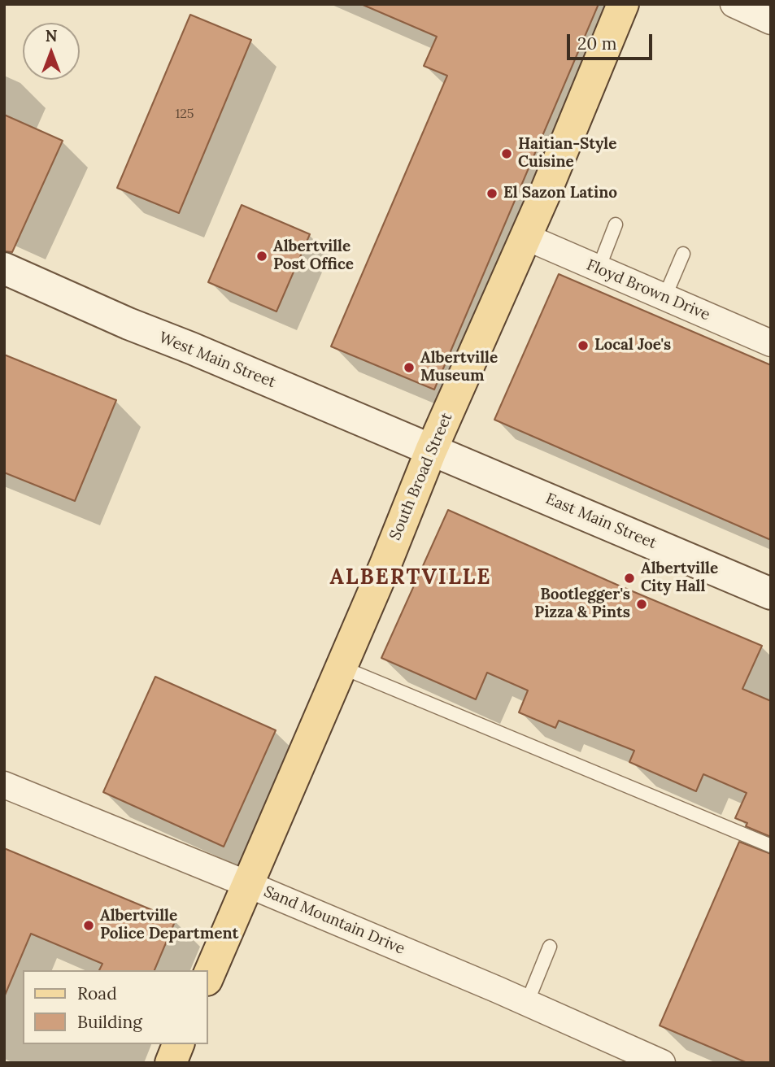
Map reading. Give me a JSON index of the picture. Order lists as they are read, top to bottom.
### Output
{
  "streets": {
    "main road": ["West Main Street", "South Broad Street", "East Main Street"],
    "street": ["Floyd Brown Drive", "Sand Mountain Drive"]
  },
  "crossings": [
    ["Floyd Brown Drive", "South Broad Street"],
    ["West Main Street", "South Broad Street"],
    ["West Main Street", "East Main Street"],
    ["South Broad Street", "East Main Street"],
    ["South Broad Street", "Sand Mountain Drive"]
  ],
  "districts": ["ALBERTVILLE"],
  "places": [
    "Haitian-Style Cuisine",
    "El Sazon Latino",
    "Albertville Post Office",
    "Local Joe's",
    "Albertville Museum",
    "Albertville City Hall",
    "Bootlegger's Pizza & Pints",
    "Albertville Police Department"
  ],
  "house_numbers": ["125"],
  "legend": ["Road", "Building"],
  "scale_bar": "20 m",
  "north": "top"
}
